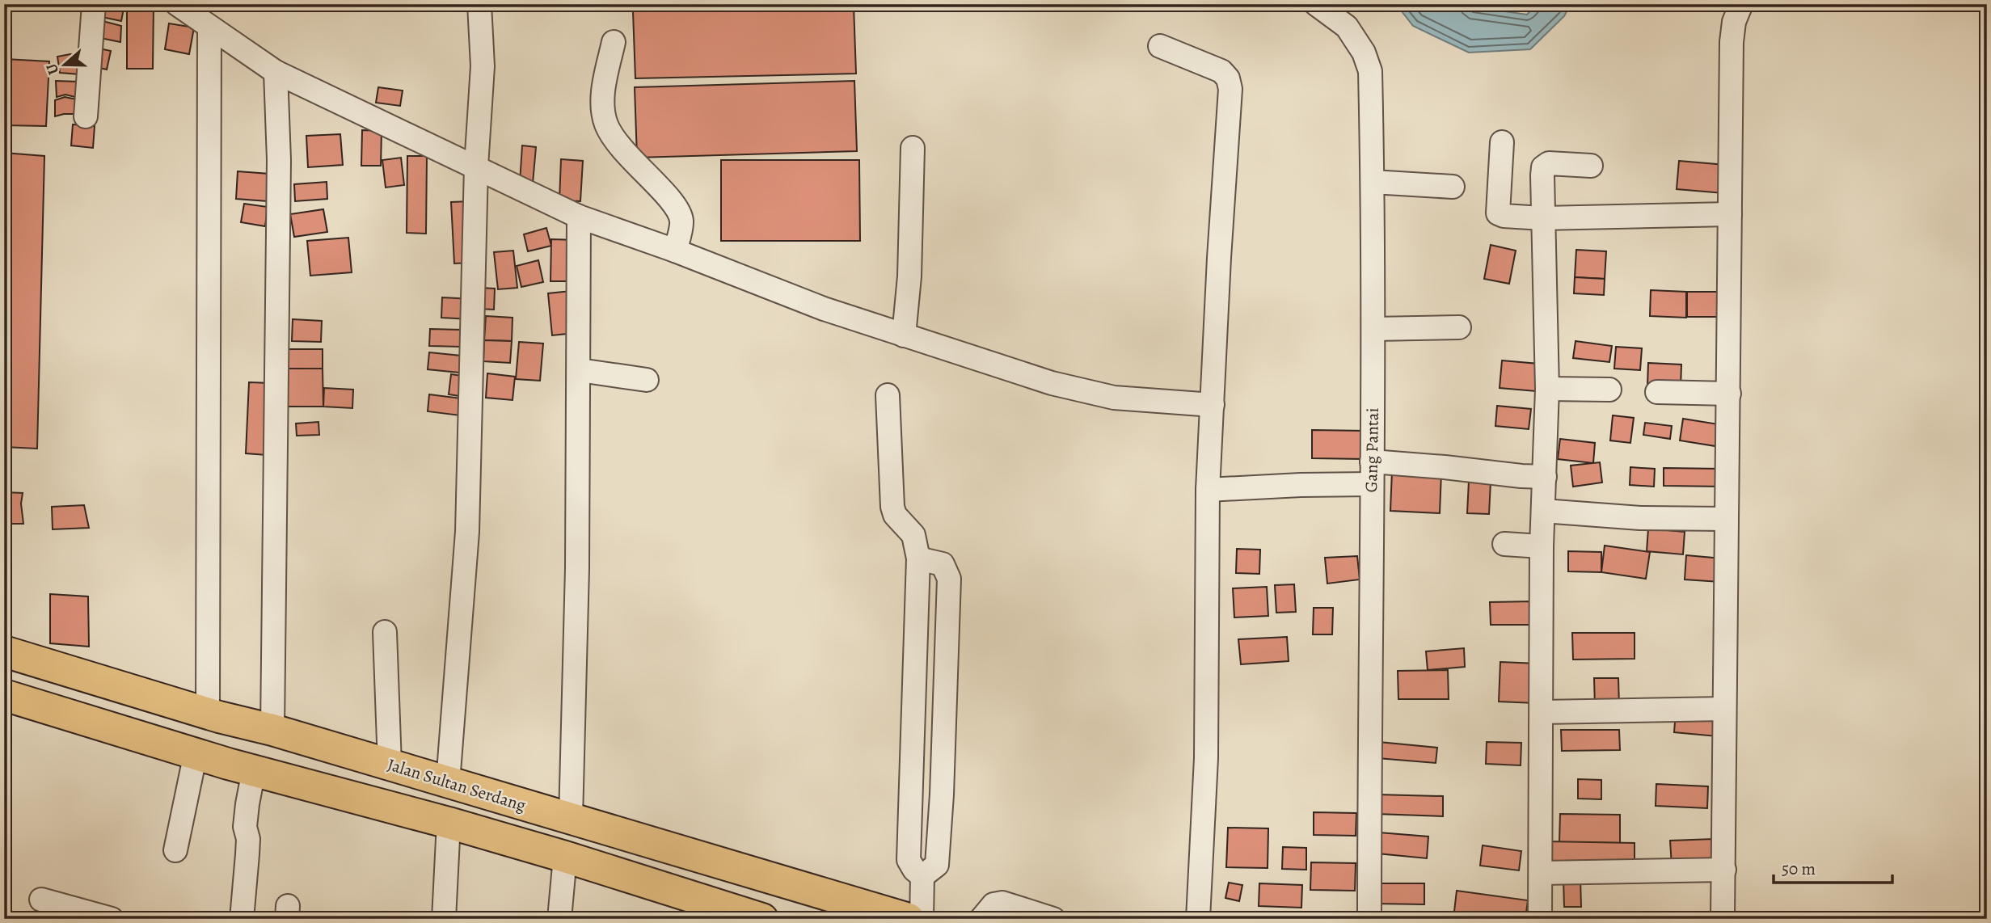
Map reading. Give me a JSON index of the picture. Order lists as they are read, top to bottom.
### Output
{
  "streets": {
    "highway": ["Jalan Sultan Serdang"],
    "street": ["Gang Pantai"]
  },
  "scale_bar": "50 m",
  "north": "left"
}
